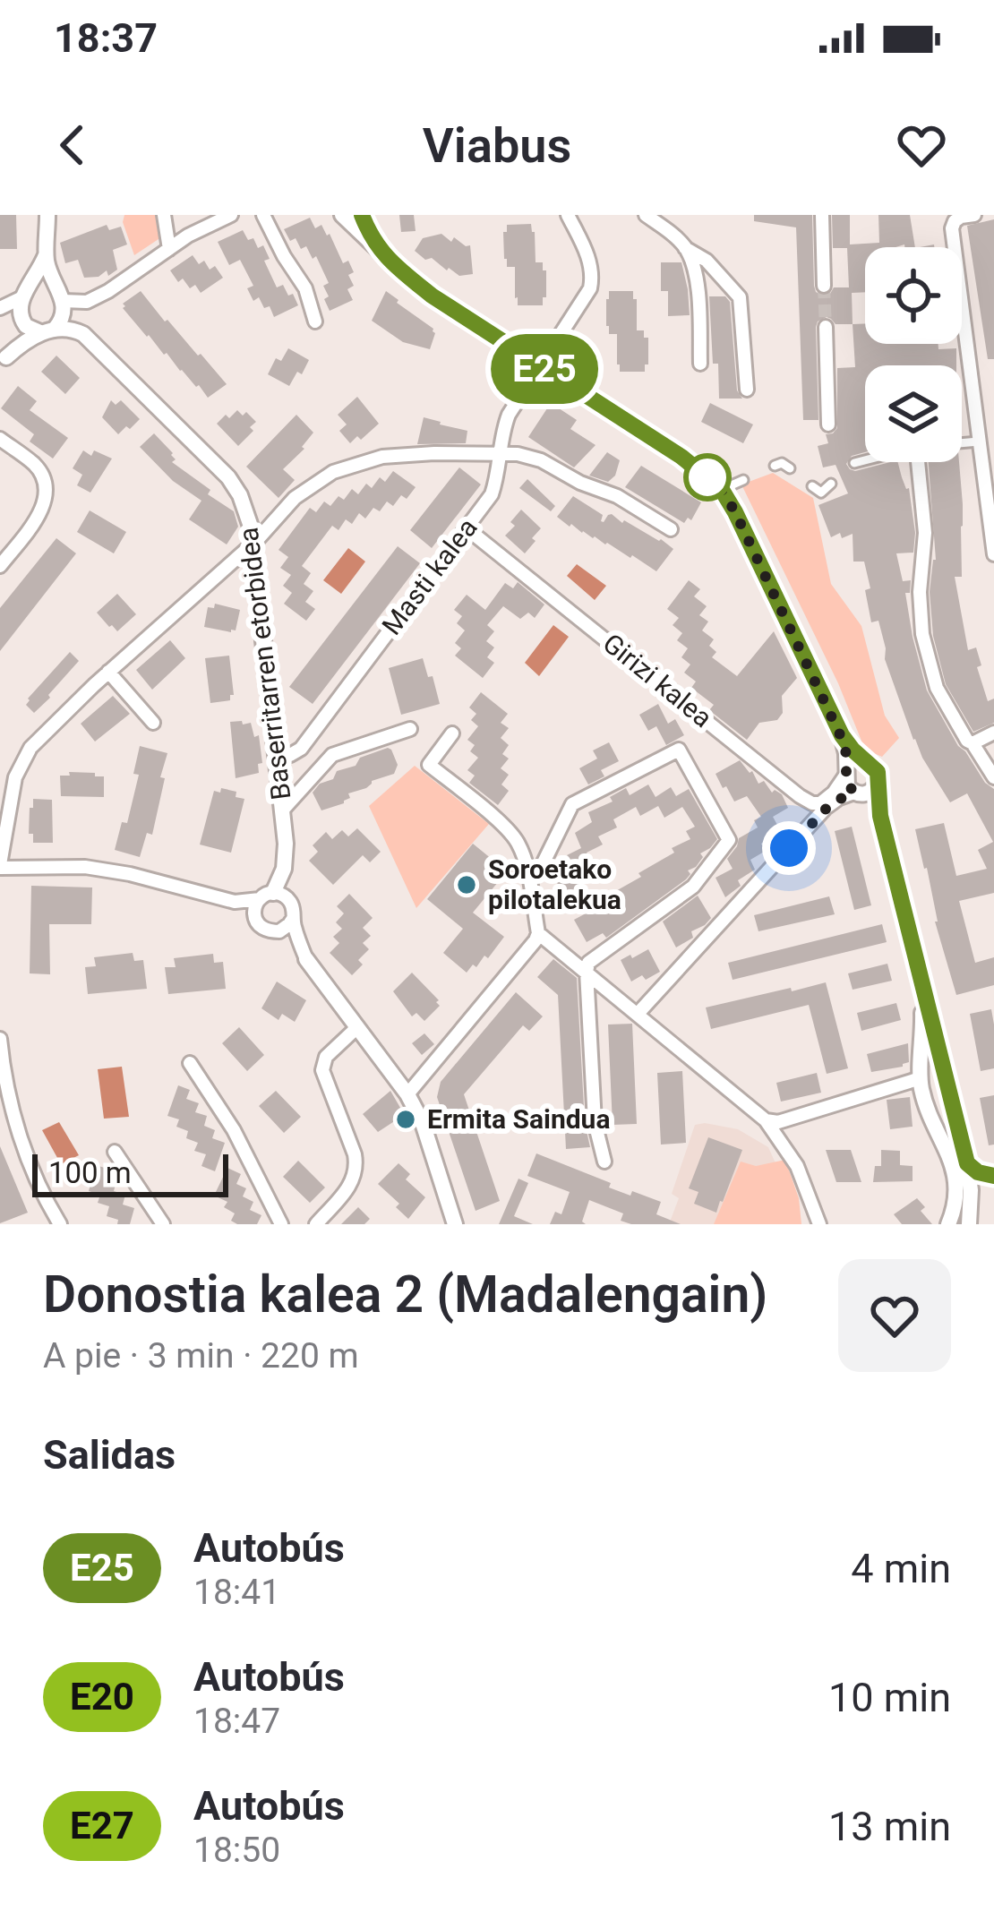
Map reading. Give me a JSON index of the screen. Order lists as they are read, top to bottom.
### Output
{
  "streets": {
    "street": ["Masti kalea", "Baserritarren etorbidea", "Girizi kalea"]
  },
  "crossings": [
    ["Masti kalea", "Baserritarren etorbidea"],
    ["Masti kalea", "Girizi kalea"]
  ],
  "places": ["Soroetako pilotalekua", "Ermita Saindua"],
  "lines": ["bus line E25"],
  "scale_bar": "100 m",
  "page": {
    "status": "18:37",
    "header": "Viabus",
    "on_map": "E25",
    "scale": "100 m",
    "heading": [
      ["Donostia kalea 2 (Madalengain)", "A pie · 3 min · 220 m"],
      "Salidas"
    ],
    "list": [
      {
        "mark": "E25",
        "name": "Autobús",
        "note": "18:41",
        "value": "4 min"
      },
      {
        "mark": "E20",
        "name": "Autobús",
        "note": "18:47",
        "value": "10 min"
      },
      {
        "mark": "E27",
        "name": "Autobús",
        "note": "18:50",
        "value": "13 min"
      }
    ]
  }
}
